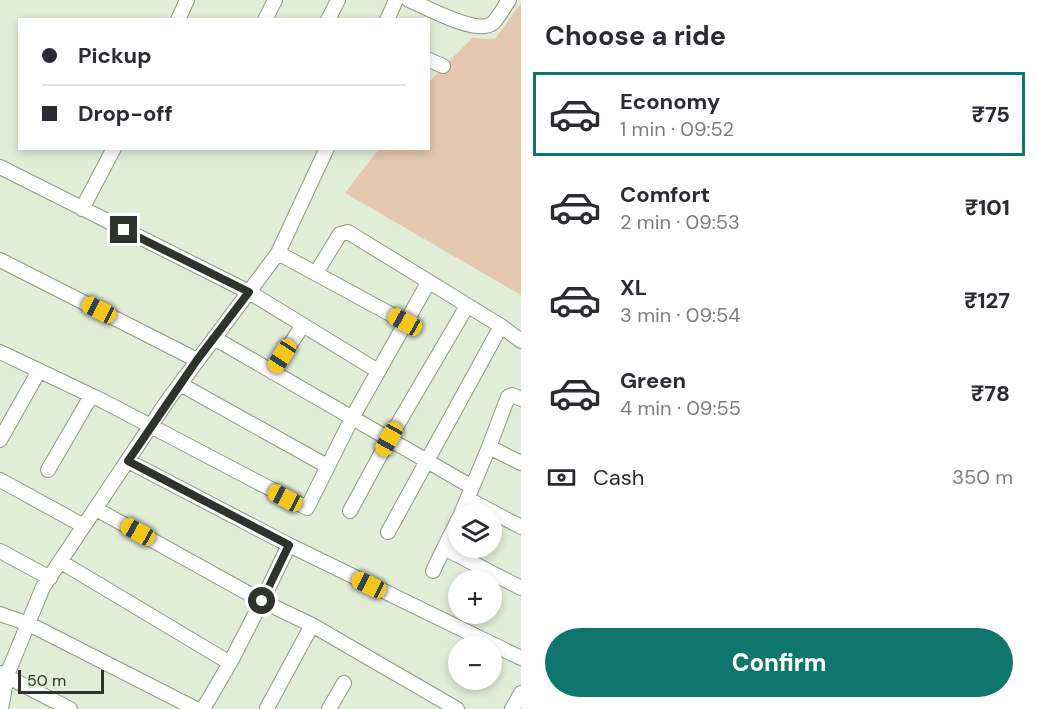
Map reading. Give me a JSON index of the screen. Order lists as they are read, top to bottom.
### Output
{
  "scale_bar": "50 m",
  "page": {
    "heading": "Choose a ride",
    "banner": ["Pickup", "Drop-off"],
    "list": [
      {
        "name": "Economy",
        "note": "1 min · 09:52",
        "value": "₹75"
      },
      {
        "name": "Comfort",
        "note": "2 min · 09:53",
        "value": "₹101"
      },
      {
        "name": "XL",
        "note": "3 min · 09:54",
        "value": "₹127"
      },
      {
        "name": "Green",
        "note": "4 min · 09:55",
        "value": "₹78"
      }
    ],
    "pay": ["Cash", "350 m"],
    "map_buttons": ["+", "−"],
    "buttons": "Confirm",
    "scale": "50 m"
  }
}
